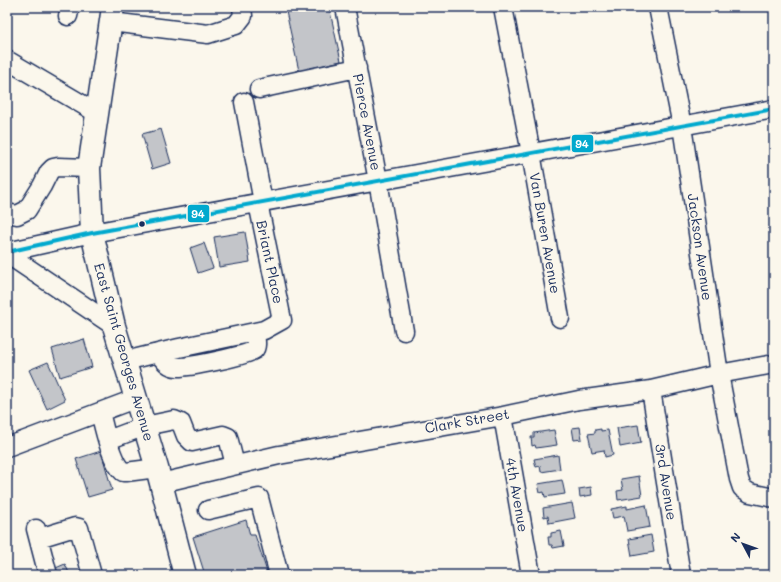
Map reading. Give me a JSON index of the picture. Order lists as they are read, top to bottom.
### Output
{
  "streets": {
    "main road": ["East Saint Georges Avenue"],
    "street": [
      "Pierce Avenue",
      "Van Buren Avenue",
      "Jackson Avenue",
      "Briant Place",
      "Clark Street",
      "3rd Avenue",
      "4th Avenue"
    ]
  },
  "crossings": [
    ["Jackson Avenue", "Clark Street"],
    ["Briant Place", "East Saint Georges Avenue"],
    ["East Saint Georges Avenue", "Clark Street"],
    ["Clark Street", "3rd Avenue"],
    ["Clark Street", "4th Avenue"]
  ],
  "lines": ["transit line 94"],
  "north": "top left"
}
